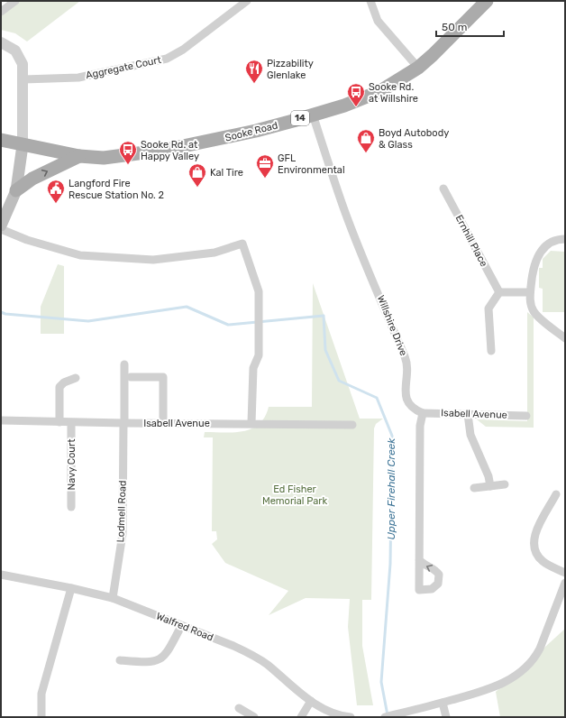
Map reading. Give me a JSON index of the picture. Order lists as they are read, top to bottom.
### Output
{
  "streets": {
    "main road": ["14", "Sooke Road"],
    "street": [
      "Aggregate Court",
      "Ernhill Place",
      "Willshire Drive",
      "Isabell Avenue",
      "Navy Court",
      "Lodmell Road",
      "Walfred Road"
    ]
  },
  "crossings": [
    ["Sooke Road", "Willshire Drive"],
    ["Willshire Drive", "Isabell Avenue"],
    ["Isabell Avenue", "Navy Court"],
    ["Isabell Avenue", "Lodmell Road"],
    ["Lodmell Road", "Walfred Road"]
  ],
  "water": ["Upper Firehall Creek"],
  "parks": ["Ed Fisher Memorial Park"],
  "places": {
    "restaurant": ["Pizzability Glenlake"],
    "bus stop": ["Sooke Rd. at Willshire", "Sooke Rd. at Happy Valley"],
    "shop": ["Boyd Autobody & Glass", "Kal Tire"],
    "office": ["GFL Environmental"],
    "public building": ["Langford Fire Rescue Station No. 2"]
  },
  "scale_bar": "50 m"
}
